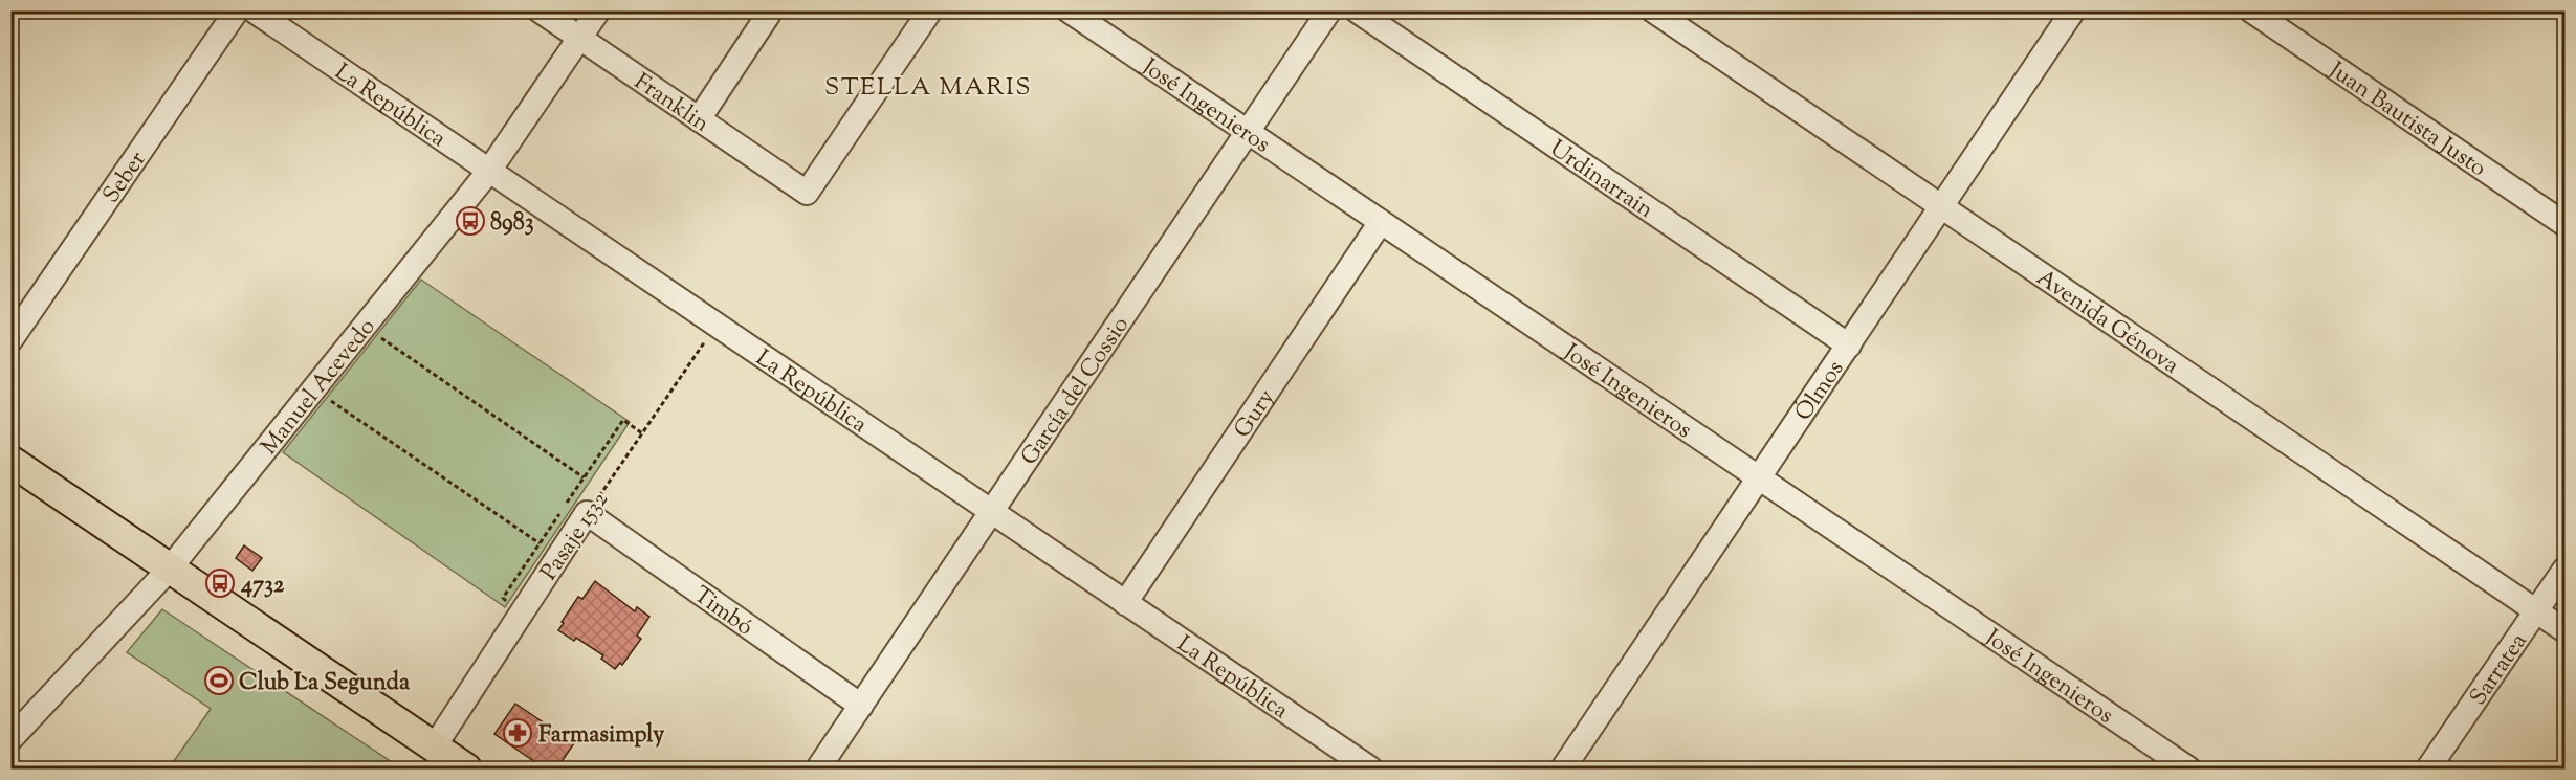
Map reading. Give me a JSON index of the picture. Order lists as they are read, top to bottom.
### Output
{
  "streets": {
    "street": [
      "Franklin",
      "La República",
      "José Ingenieros",
      "Juan Bautista Justo",
      "Seber",
      "Urdinarrain",
      "Avenida Génova",
      "Manuel Acevedo",
      "García del Cossio",
      "Ólmos",
      "Gury",
      "Pasaje 1532",
      "Timbó",
      "Sarratea"
    ]
  },
  "crossings": [
    ["Franklin", "Manuel Acevedo"],
    ["La República", "Manuel Acevedo"],
    ["La República", "García del Cossio"],
    ["La República", "Gury"],
    ["La República", "Pasaje 1532"],
    ["José Ingenieros", "García del Cossio"],
    ["José Ingenieros", "Ólmos"],
    ["José Ingenieros", "Gury"],
    ["Urdinarrain", "Ólmos"],
    ["Avenida Génova", "Ólmos"],
    ["Avenida Génova", "Sarratea"],
    ["García del Cossio", "Timbó"],
    ["Pasaje 1532", "Timbó"]
  ],
  "districts": ["STELLA MARIS"],
  "places": {
    "bus stop": ["8983", "4732"],
    "sports": ["Club La Segunda"],
    "pharmacy": ["Farmasimply"]
  }
}
